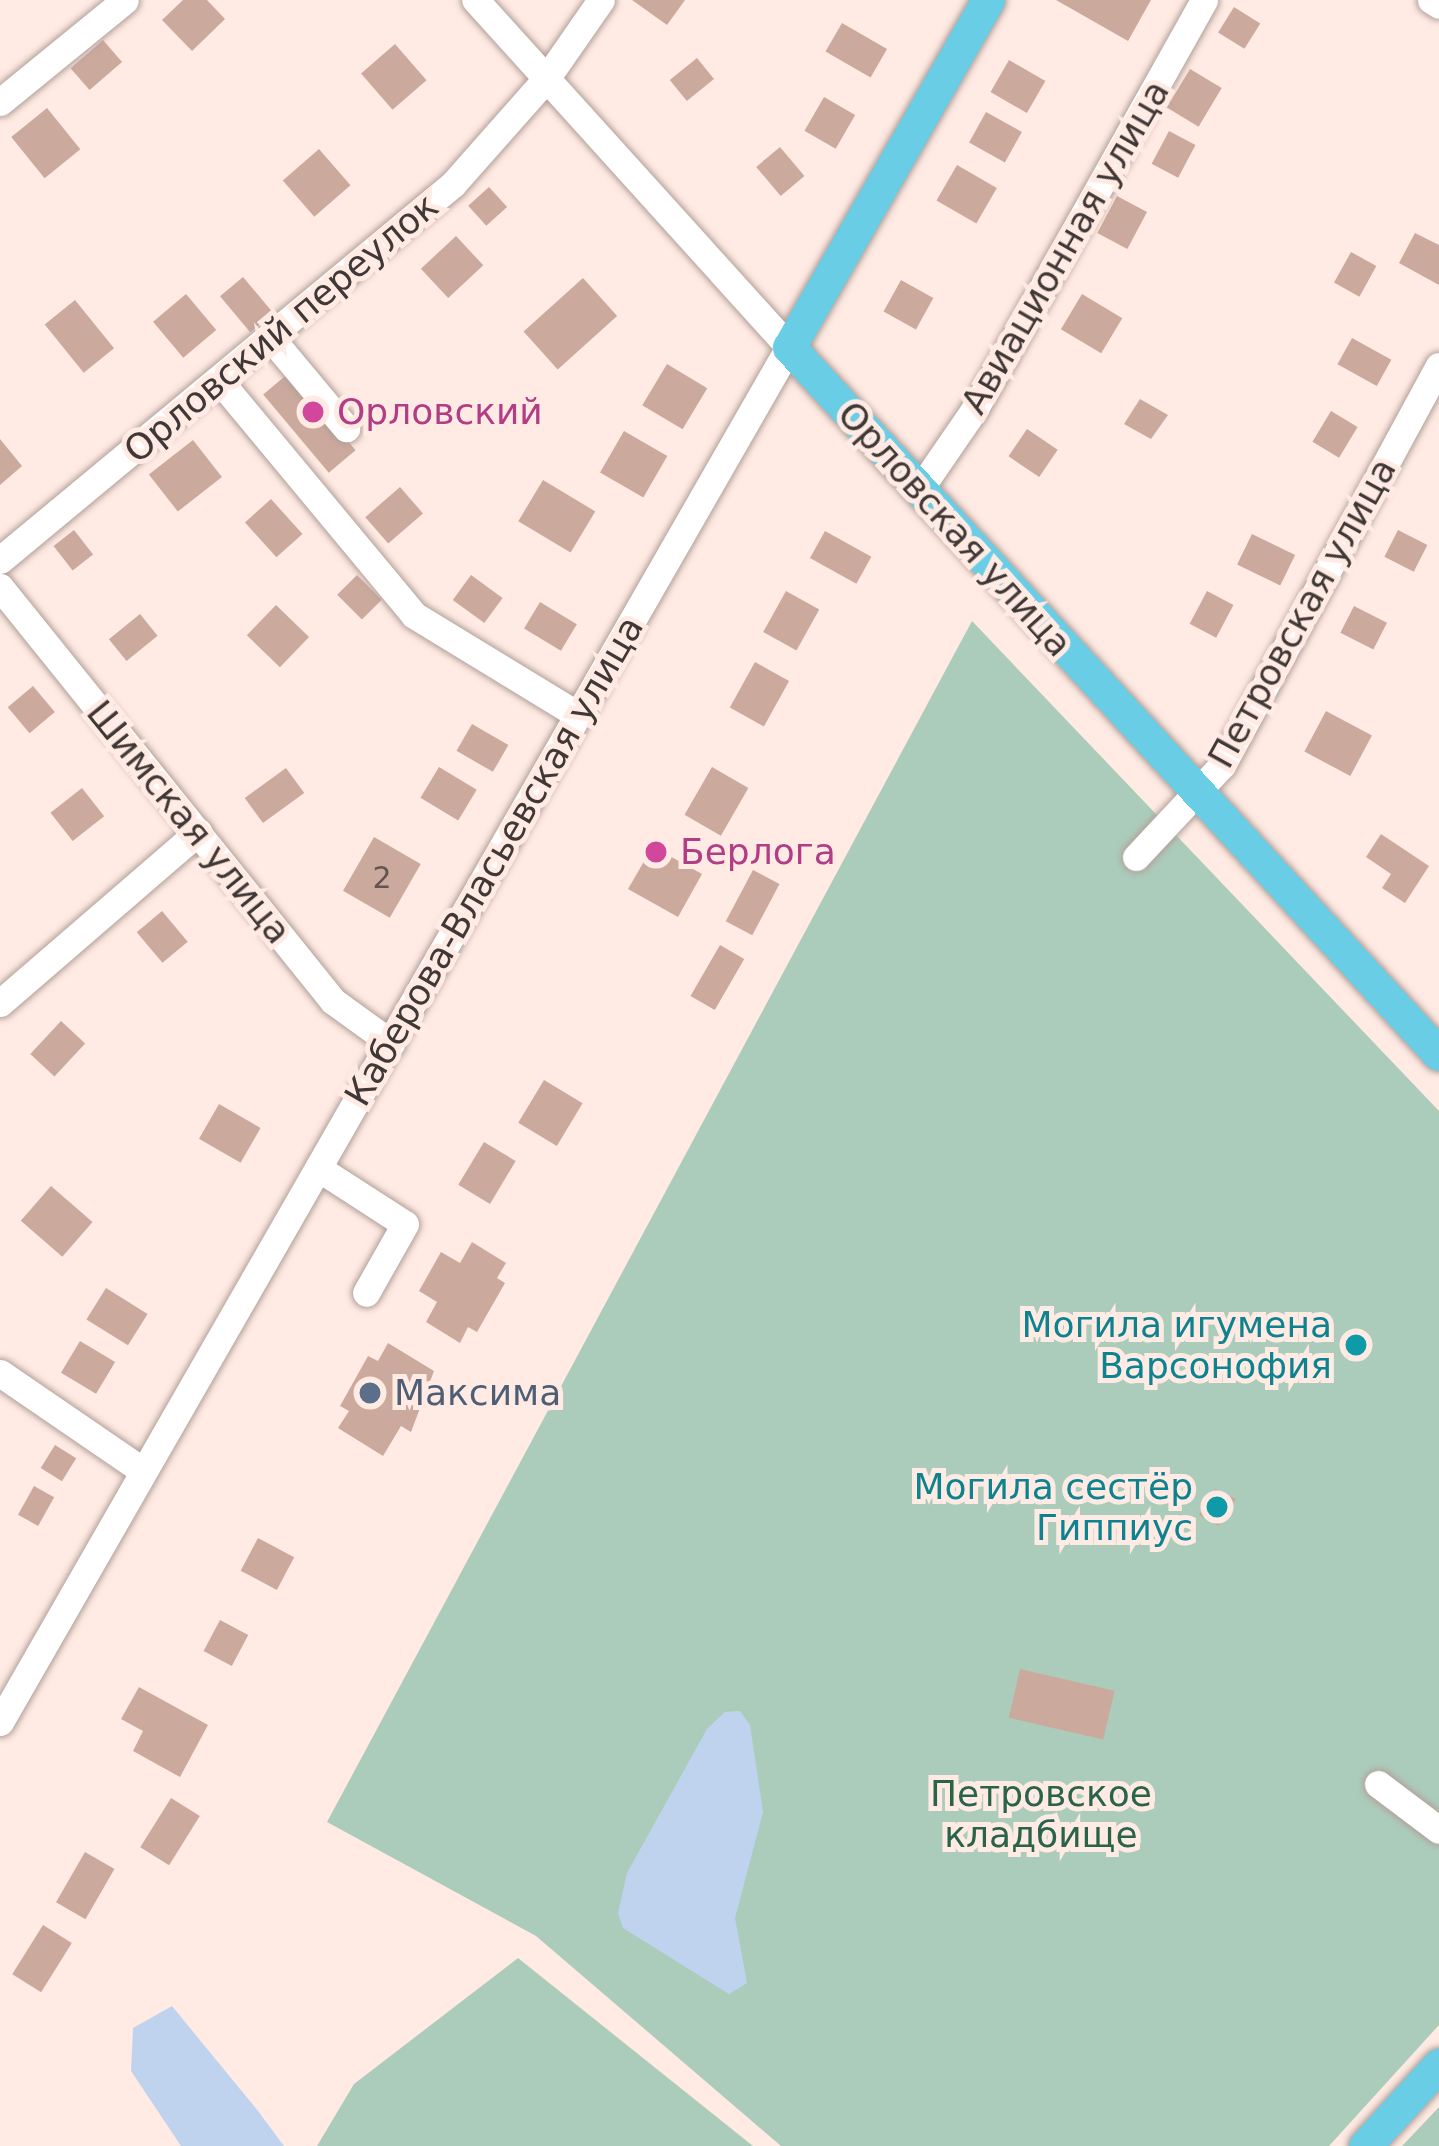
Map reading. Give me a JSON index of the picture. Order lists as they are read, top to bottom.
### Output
{
  "streets": {
    "main road": ["Орловская улица", "Каберова-Власьевская улица"],
    "street": [
      "Авиационная улица",
      "Орловский переулок",
      "Петровская улица",
      "Шимская улица"
    ]
  },
  "crossings": [
    ["Авиационная улица", "Орловская улица"],
    ["Орловский переулок", "Орловская улица"],
    ["Орловская улица", "Петровская улица"],
    ["Орловская улица", "Каберова-Власьевская улица"],
    ["Шимская улица", "Каберова-Власьевская улица"]
  ],
  "parks": ["Петровское кладбище"],
  "places": [
    "Орловский",
    "Берлога",
    "Могила игумена Варсонофия",
    "Максима",
    "Могила сестёр Гиппиус"
  ],
  "house_numbers": ["2"]
}
